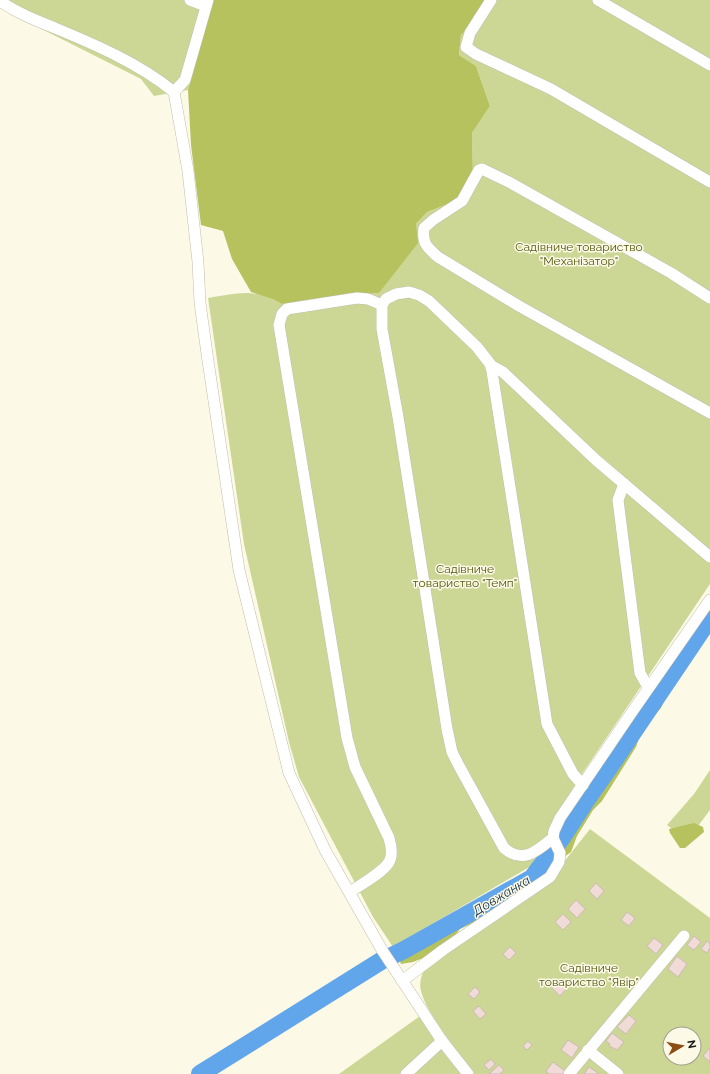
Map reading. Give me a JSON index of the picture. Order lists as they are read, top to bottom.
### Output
{
  "water": ["Довжанка"],
  "parks": ["Садівниче товариство \"Механізатор\"", "Садівниче товариство \"Темп\"", "Садівниче товариство \"Явір\""],
  "north": "right"
}
